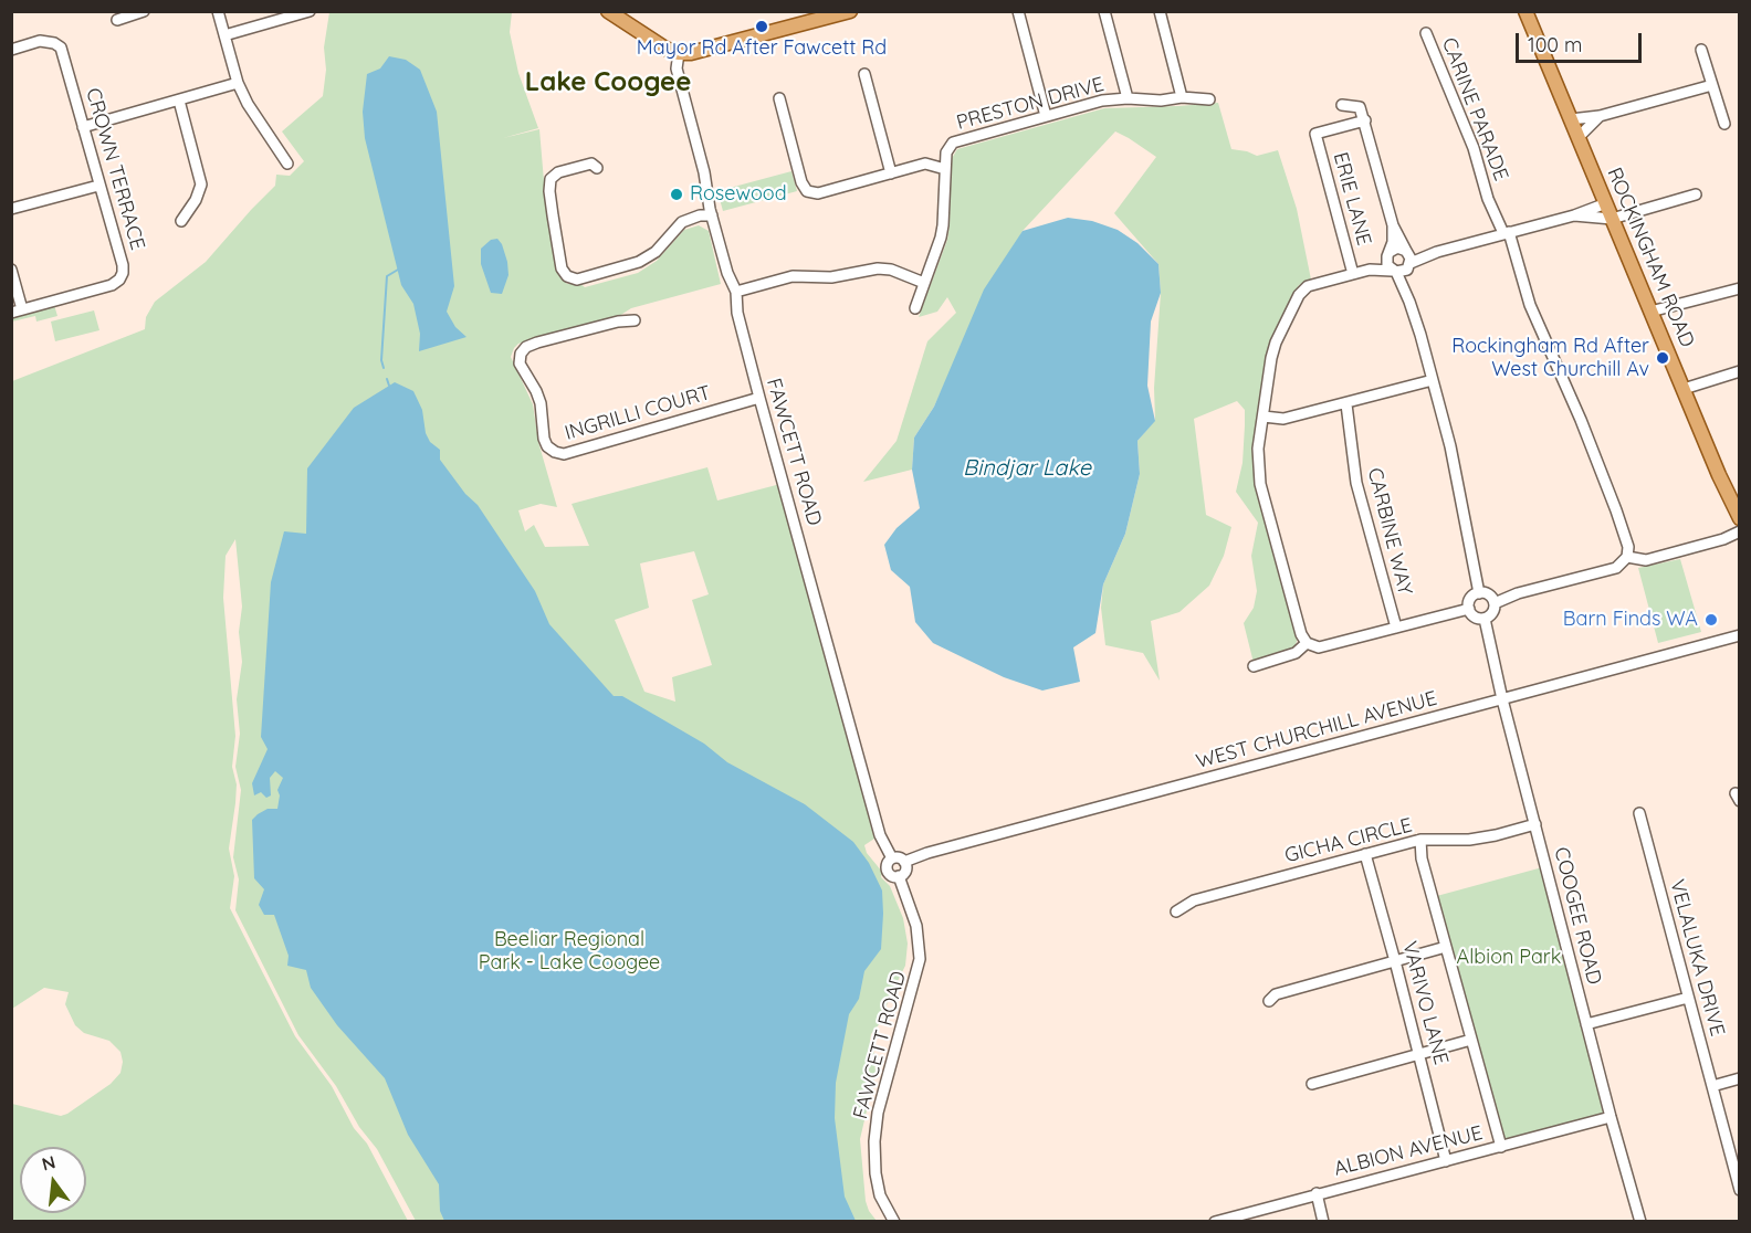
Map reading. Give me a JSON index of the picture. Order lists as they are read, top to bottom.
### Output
{
  "streets": {
    "main road": ["ROCKINGHAM ROAD"],
    "street": [
      "PRESTON DRIVE",
      "CARINE PARADE",
      "CROWN TERRACE",
      "ERIE LANE",
      "INGRILLI COURT",
      "FAWCETT ROAD",
      "CARBINE WAY",
      "WEST CHURCHILL AVENUE",
      "GICHA CIRCLE",
      "COOGEE ROAD",
      "VELALUKA DRIVE",
      "VARIVO LANE",
      "ALBION AVENUE"
    ]
  },
  "crossings": [
    ["INGRILLI COURT", "FAWCETT ROAD"],
    ["FAWCETT ROAD", "WEST CHURCHILL AVENUE"],
    ["WEST CHURCHILL AVENUE", "COOGEE ROAD"],
    ["GICHA CIRCLE", "COOGEE ROAD"],
    ["GICHA CIRCLE", "VARIVO LANE"],
    ["COOGEE ROAD", "ALBION AVENUE"],
    ["VARIVO LANE", "ALBION AVENUE"]
  ],
  "districts": ["Lake Coogee"],
  "water": ["Bindjar Lake"],
  "parks": ["Beeliar Regional Park - Lake Coogee", "Albion Park"],
  "places": [
    "Mayor Rd After Fawcett Rd",
    "Rosewood",
    "Rockingham Rd After West Churchill Av",
    "Barn Finds WA"
  ],
  "scale_bar": "100 m",
  "north": "top"
}
